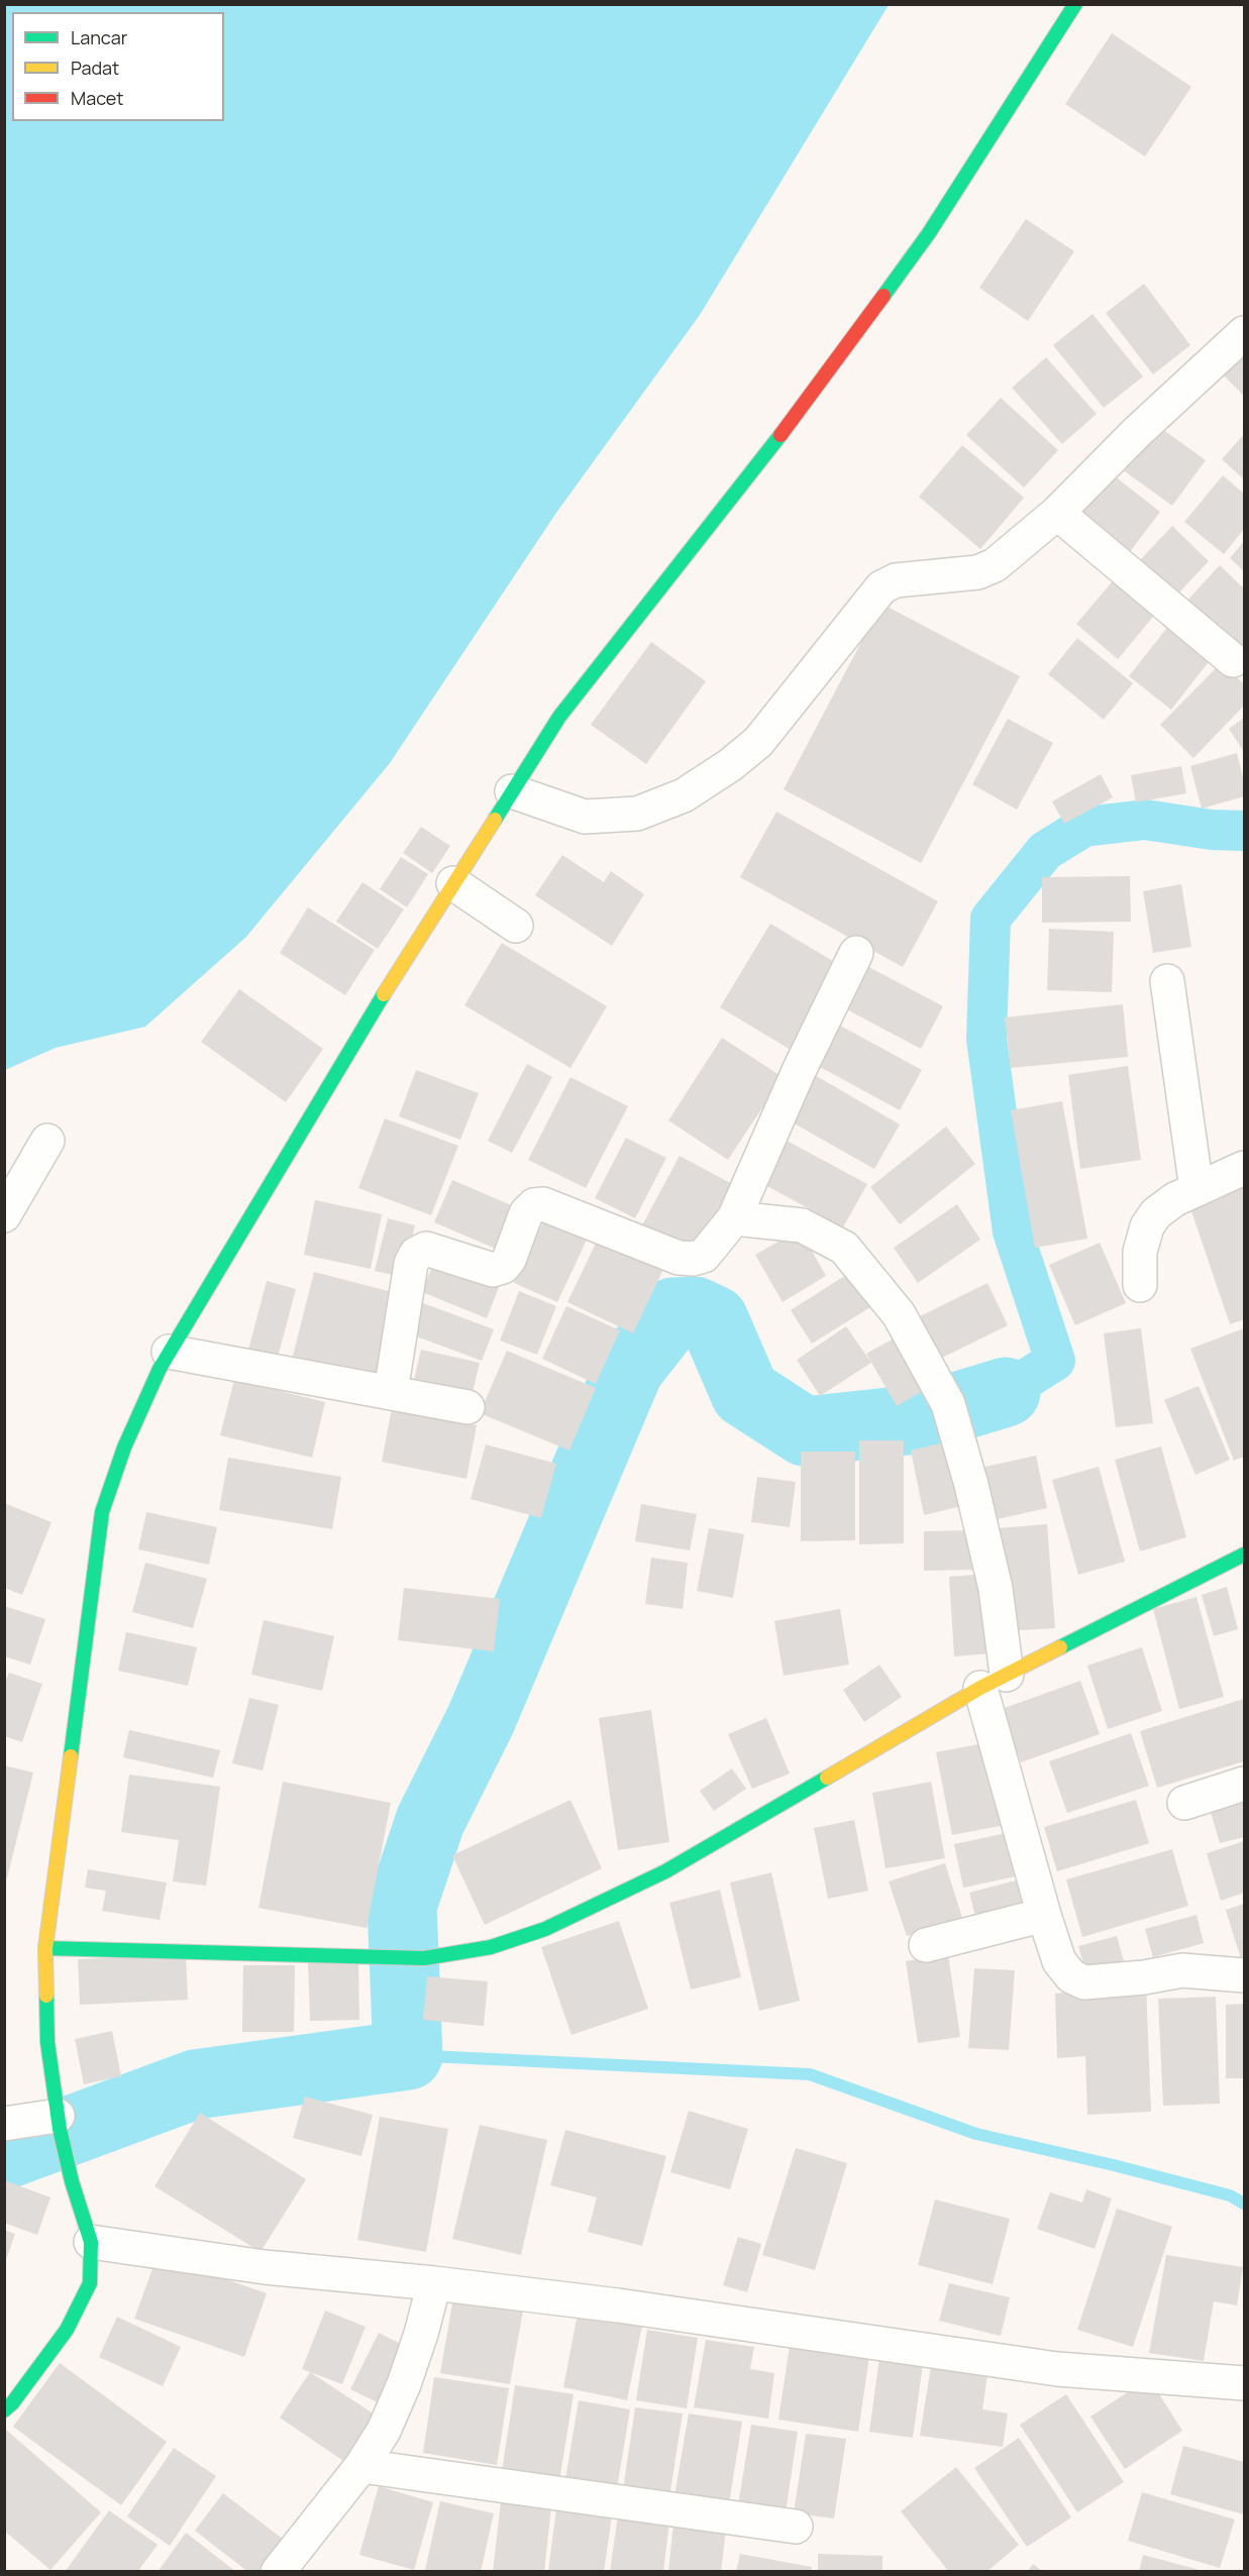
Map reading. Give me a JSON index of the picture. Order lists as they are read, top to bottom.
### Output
{
  "legend": ["Lancar", "Padat", "Macet"]
}
